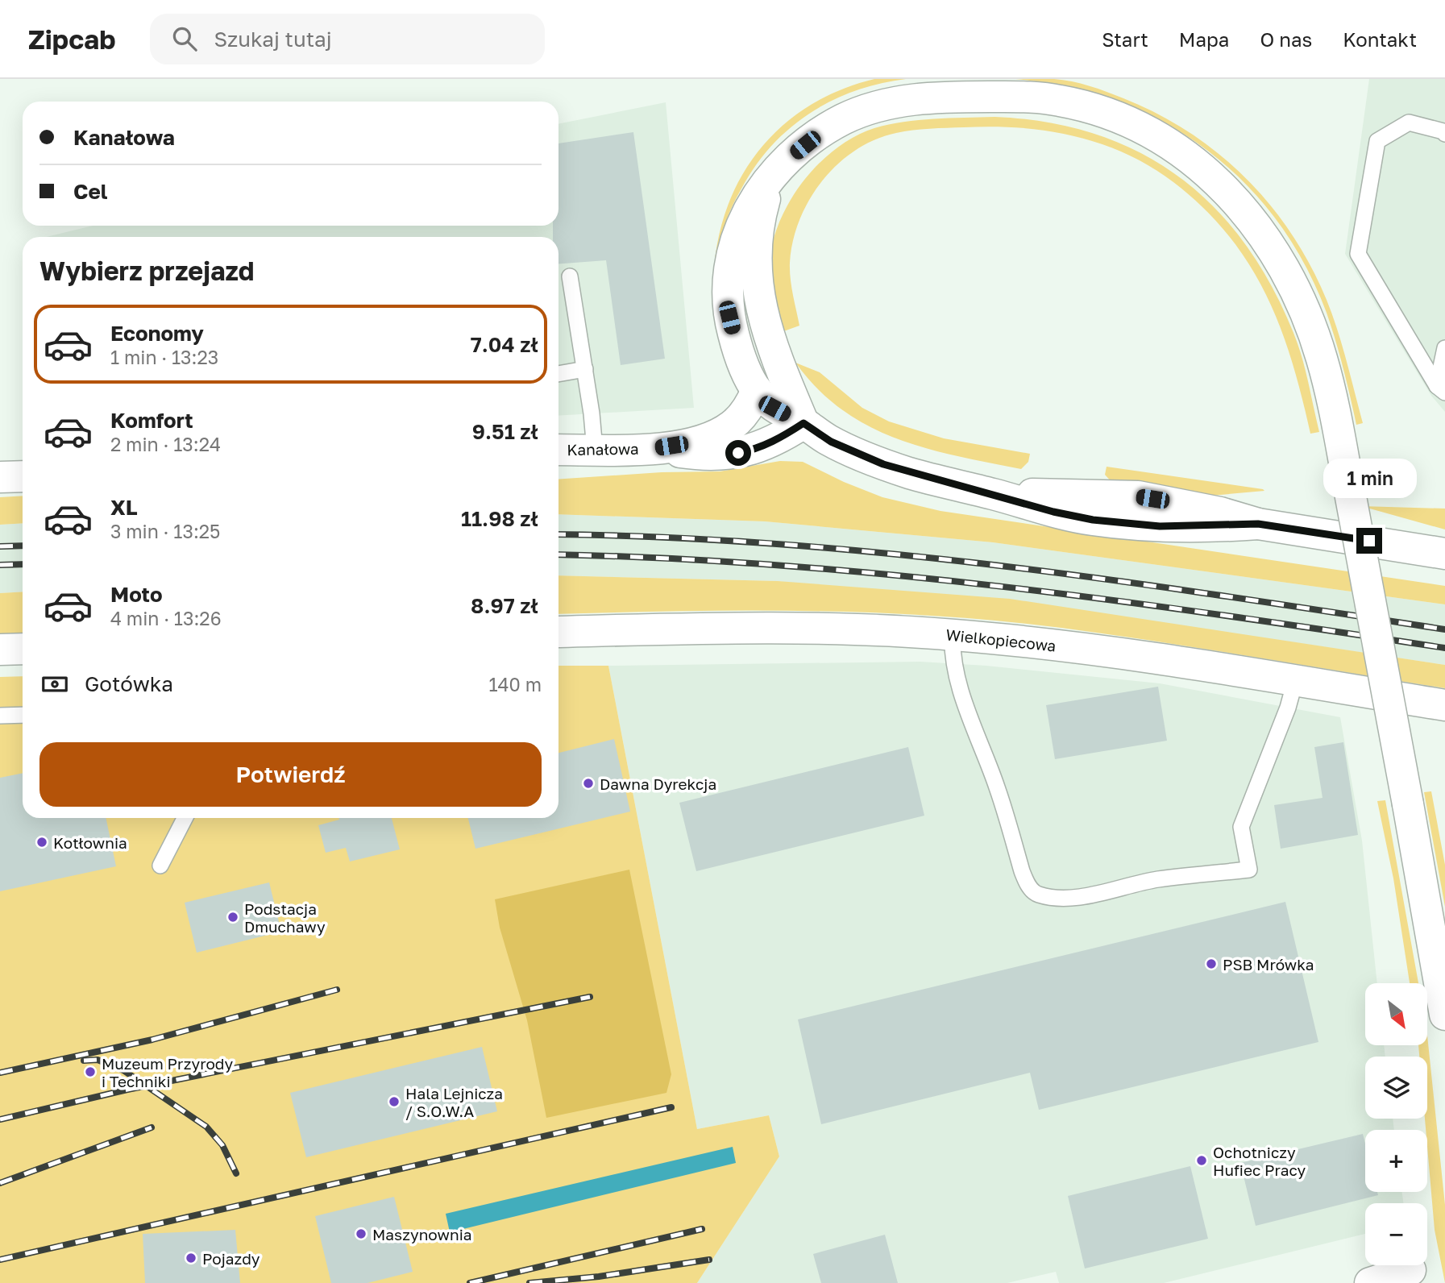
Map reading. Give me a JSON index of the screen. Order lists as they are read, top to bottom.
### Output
{
  "streets": {
    "street": ["Kanałowa", "Wielkopiecowa"]
  },
  "places": [
    "Dawna Dyrekcja",
    "Kotłownia",
    "Podstacja Dmuchawy",
    "PSB Mrówka",
    "Muzeum Przyrody i Techniki",
    "Hala Lejnicza / S.O.W.A",
    "Ochotniczy Hufiec Pracy",
    "Maszynownia",
    "Pojazdy"
  ],
  "north": "bottom right",
  "page": {
    "header": "Zipcab",
    "search": "Szukaj tutaj",
    "nav": [
      "Start",
      "Mapa",
      "O nas",
      "Kontakt"
    ],
    "banner": ["Kanałowa", "Cel"],
    "heading": "Wybierz przejazd",
    "list": [
      {
        "name": "Economy",
        "note": "1 min · 13:23",
        "value": "7.04 zł"
      },
      {
        "name": "Komfort",
        "note": "2 min · 13:24",
        "value": "9.51 zł"
      },
      {
        "name": "XL",
        "note": "3 min · 13:25",
        "value": "11.98 zł"
      },
      {
        "name": "Moto",
        "note": "4 min · 13:26",
        "value": "8.97 zł"
      }
    ],
    "bubble": "1 min",
    "pay": ["Gotówka", "140 m"],
    "buttons": "Potwierdź",
    "map_buttons": ["+", "−"]
  }
}
